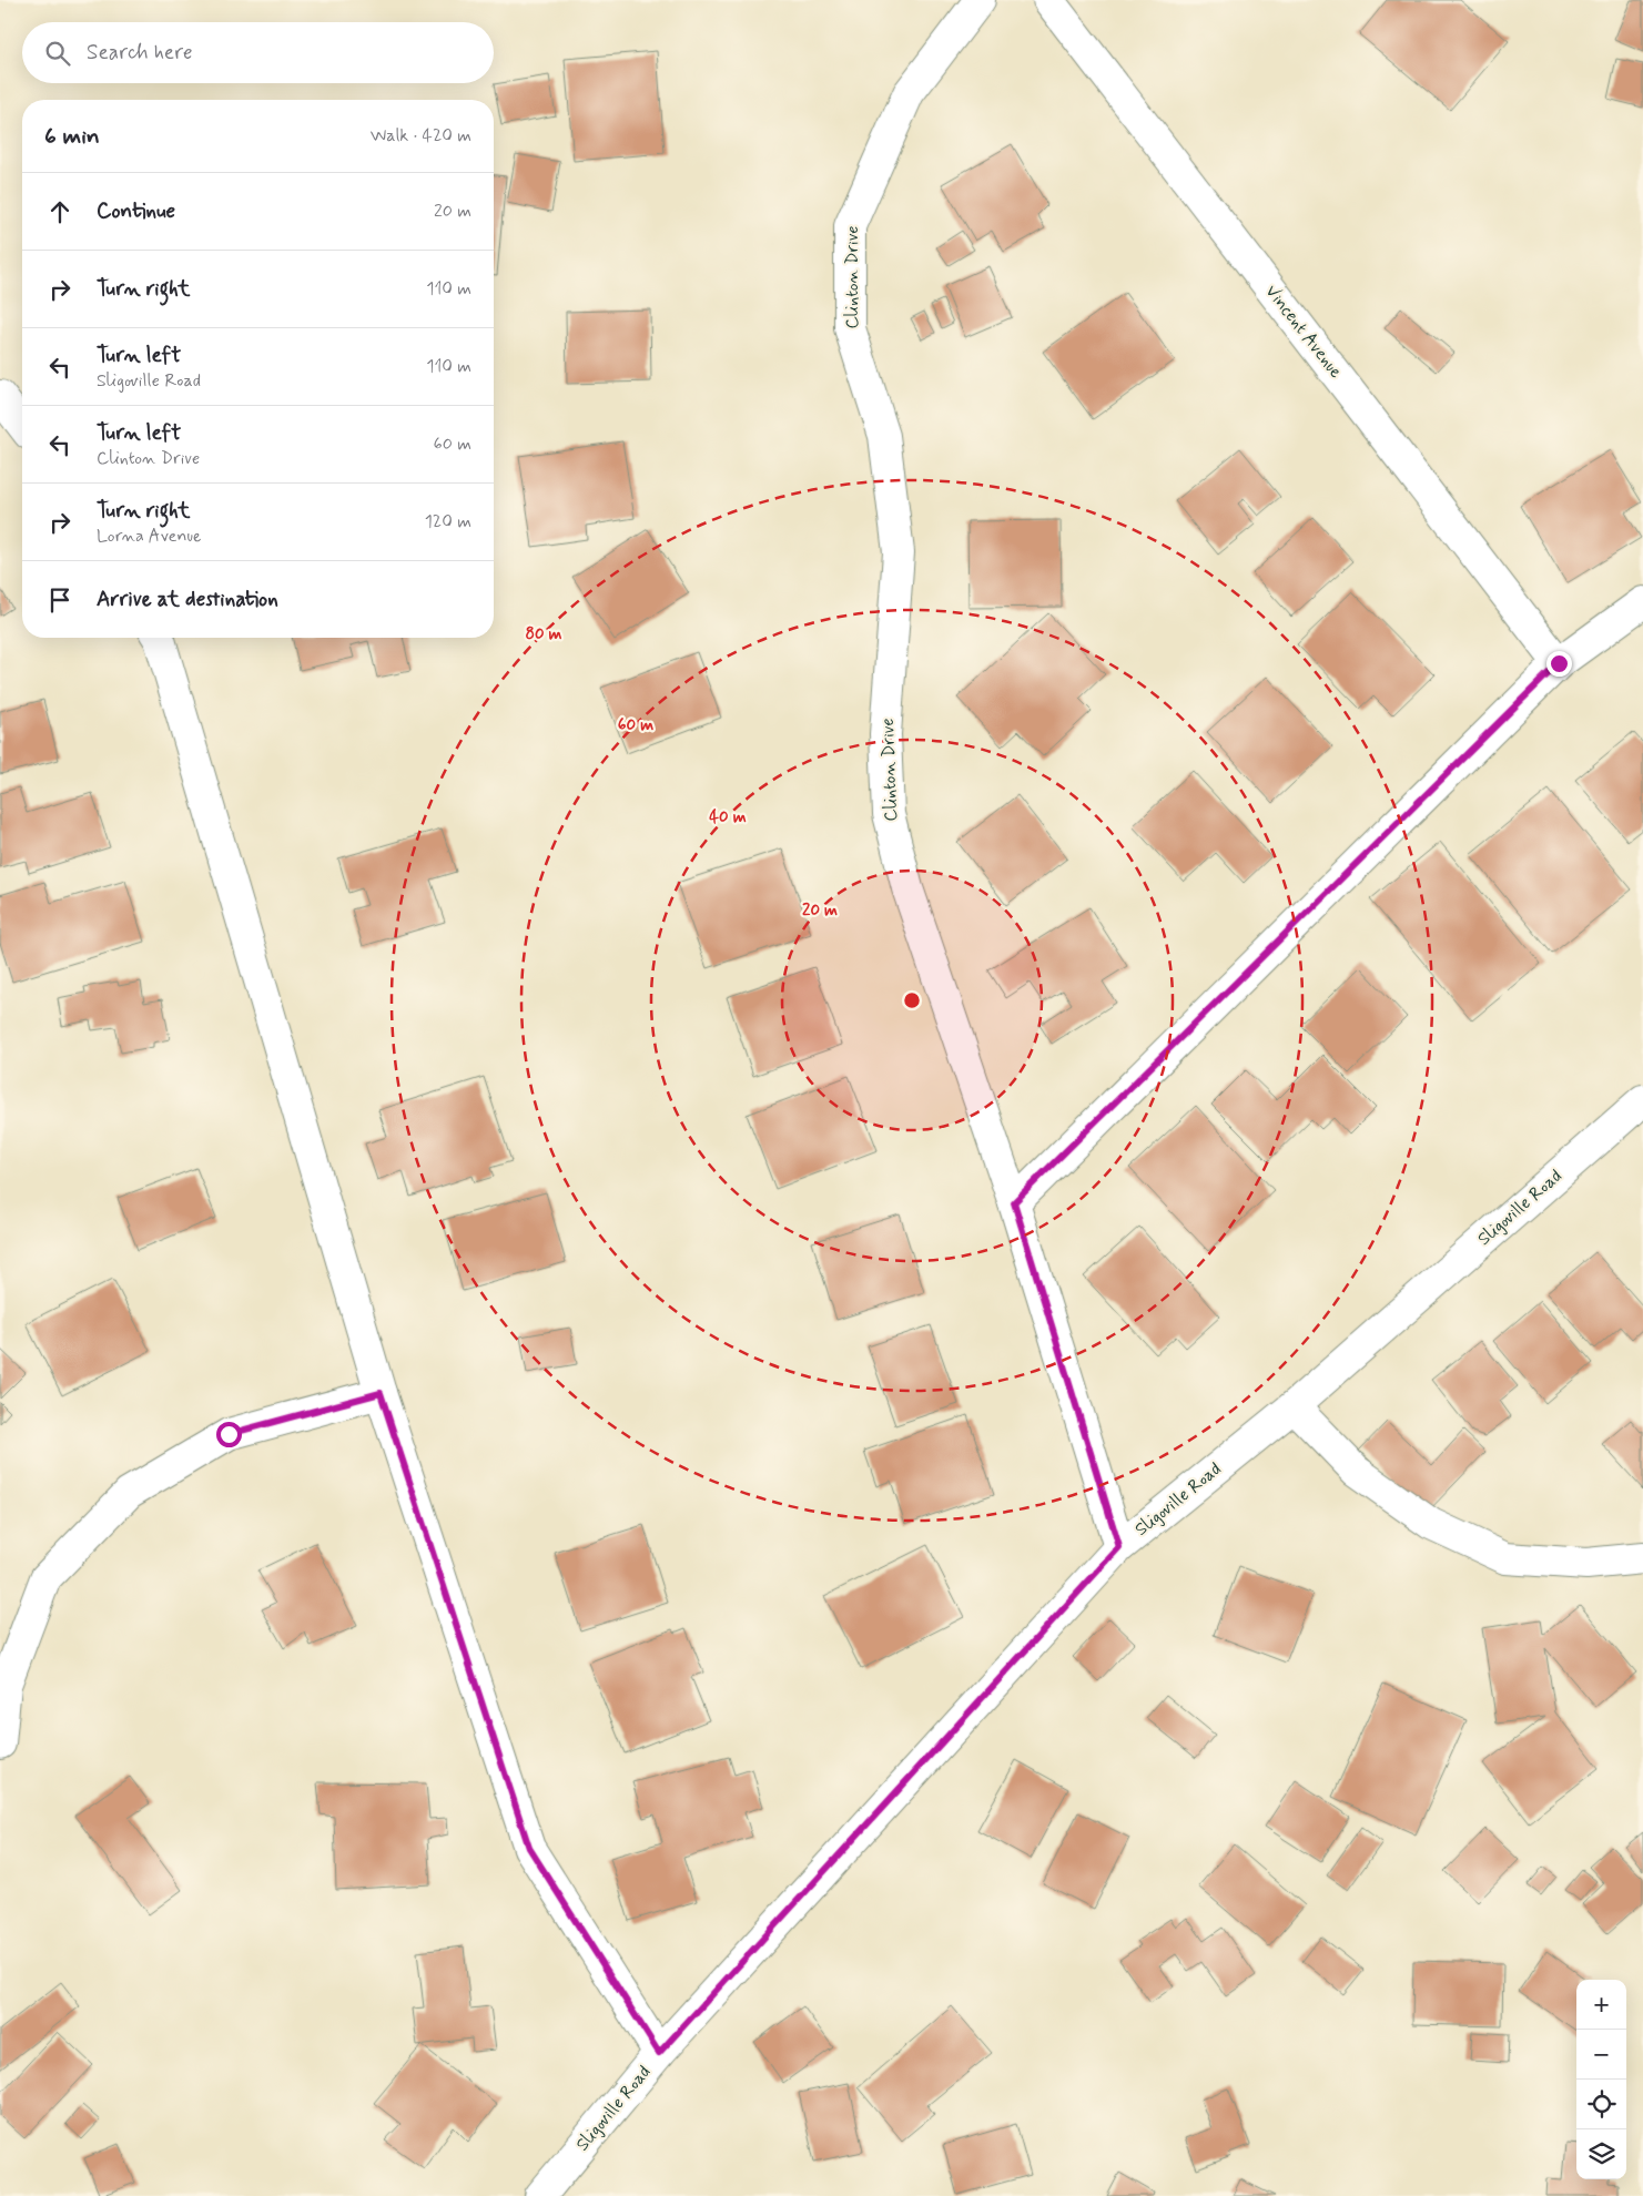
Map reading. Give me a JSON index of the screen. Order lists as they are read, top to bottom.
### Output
{
  "streets": {
    "street": ["Clinton Drive", "Vincent Avenue", "Sligoville Road"]
  },
  "crossings": [
    ["Clinton Drive", "Sligoville Road"]
  ],
  "page": {
    "search": "Search here",
    "heading": ["6 min", "Walk · 420 m"],
    "list": [
      ["Continue", "20 m"],
      ["Turn right", "110 m"],
      ["Turn left", "Sligoville Road", "110 m"],
      ["Turn left", "Clinton Drive", "60 m"],
      ["Turn right", "Lorna Avenue", "120 m"],
      "Arrive at destination"
    ],
    "map_buttons": ["+", "−"]
  },
  "rings": [
    "80 m",
    "60 m",
    "40 m",
    "20 m"
  ]
}
